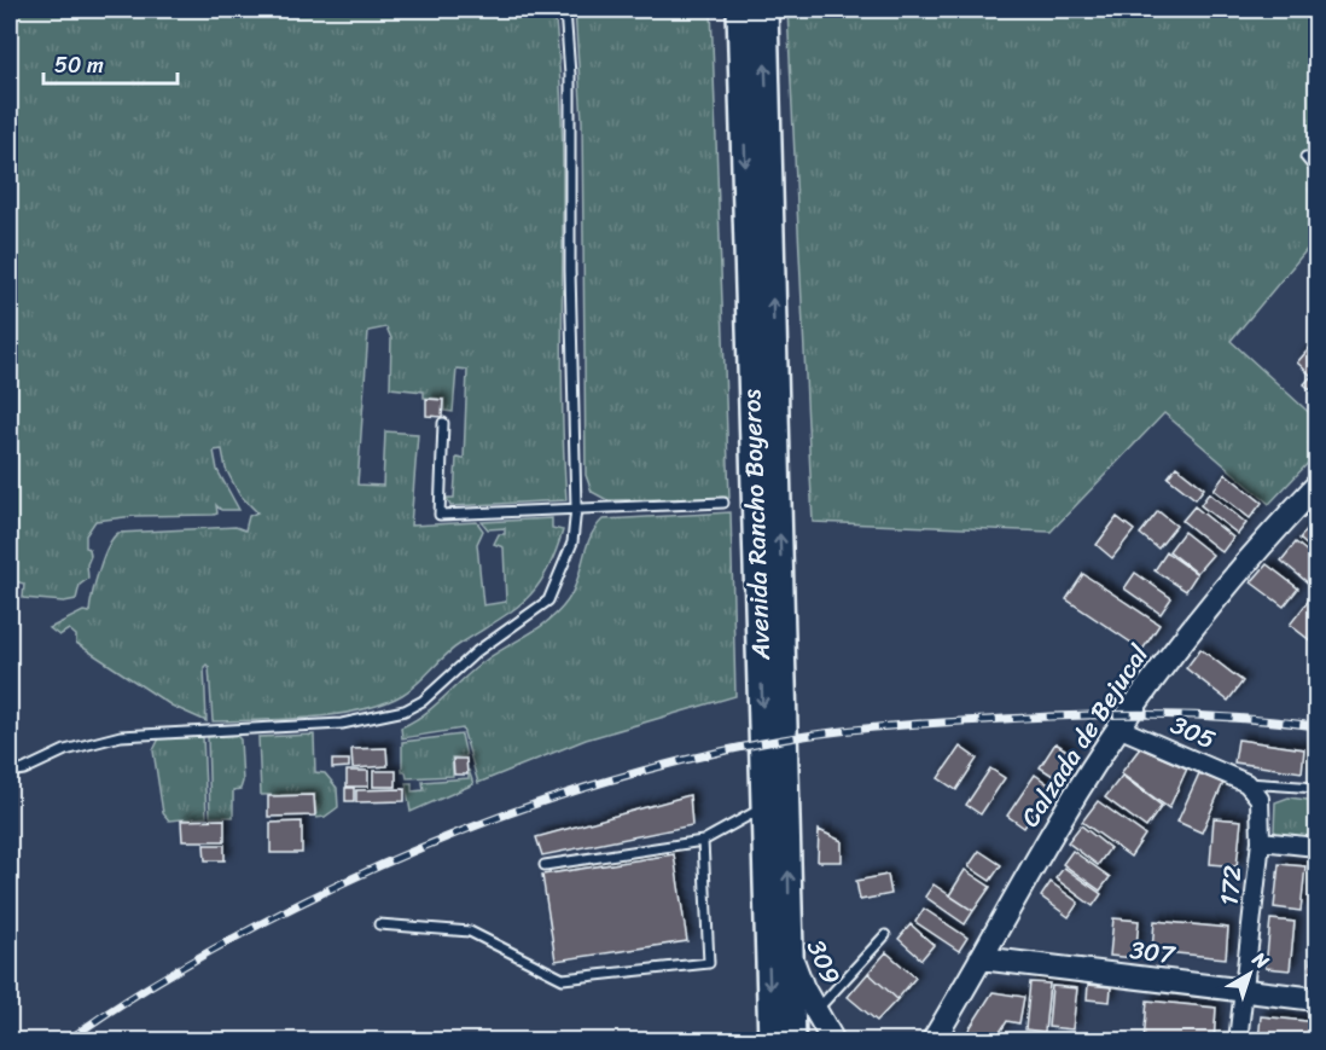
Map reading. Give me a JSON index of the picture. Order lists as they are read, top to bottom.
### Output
{
  "streets": {
    "main road": [
      "Avenida Rancho Boyeros",
      "Calzada de Bejucal",
      "307",
      "309"
    ],
    "street": ["305", "172"]
  },
  "crossings": [
    ["Avenida Rancho Boyeros", "309"],
    ["305", "Calzada de Bejucal"],
    ["305", "172"],
    ["Calzada de Bejucal", "307"],
    ["172", "307"]
  ],
  "scale_bar": "50 m",
  "north": "top right"
}
